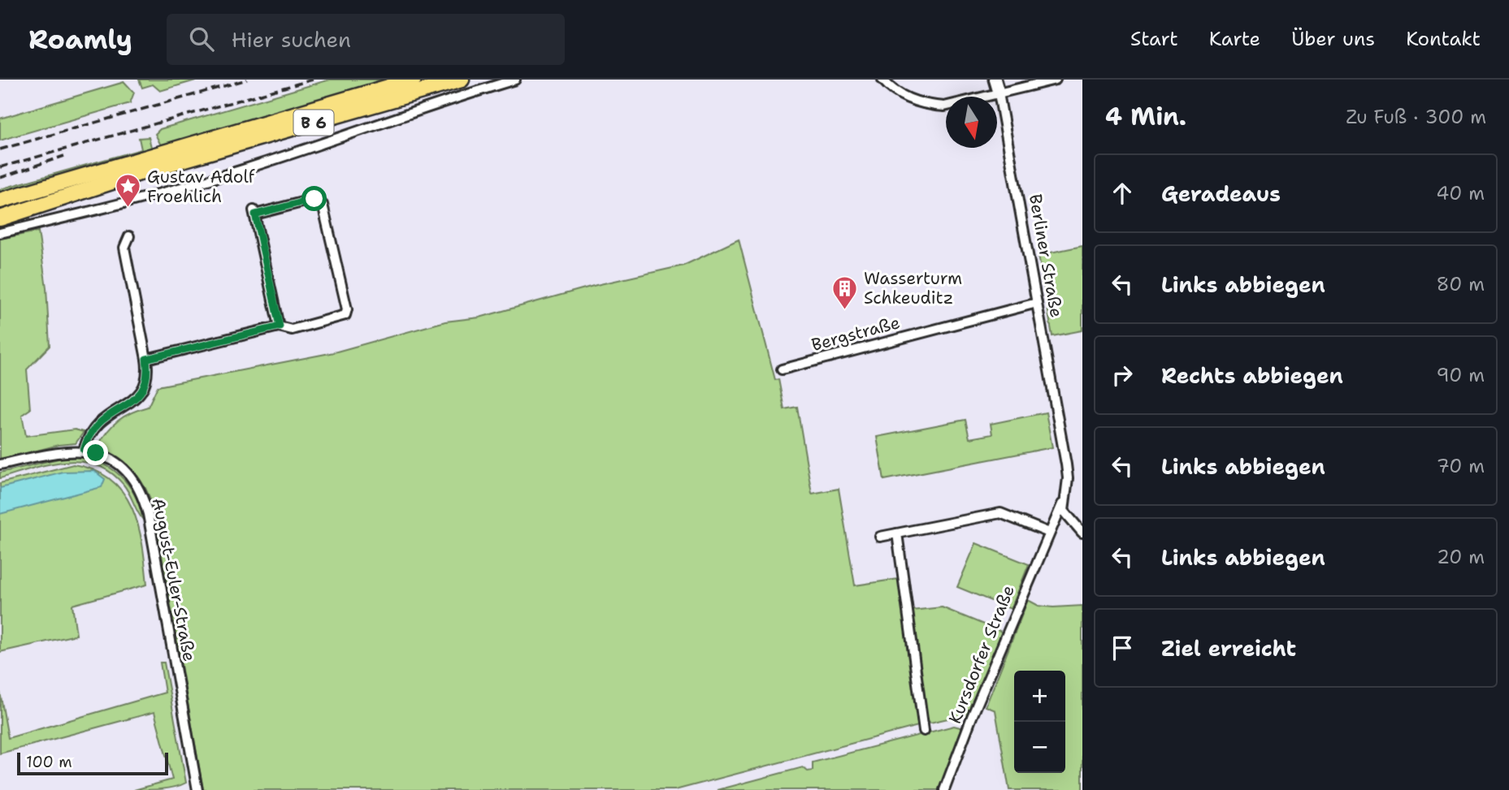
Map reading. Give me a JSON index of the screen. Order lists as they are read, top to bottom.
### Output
{
  "streets": {
    "main road": ["B 6"],
    "street": [
      "Berliner Straße",
      "Bergstraße",
      "August-Euler-Straße",
      "Kursdorfer Straße"
    ]
  },
  "crossings": [
    ["Berliner Straße", "Bergstraße"],
    ["Berliner Straße", "Kursdorfer Straße"]
  ],
  "places": {
    "place": ["Gustav Adolf Froehlich"],
    "building": ["Wasserturm Schkeuditz"]
  },
  "scale_bar": "100 m",
  "north": "bottom",
  "page": {
    "header": "Roamly",
    "search": "Hier suchen",
    "nav": [
      "Start",
      "Karte",
      "Über uns",
      "Kontakt"
    ],
    "heading": ["4 Min.", "Zu Fuß · 300 m"],
    "list": [
      ["Geradeaus", "40 m"],
      ["Links abbiegen", "80 m"],
      ["Rechts abbiegen", "90 m"],
      ["Links abbiegen", "70 m"],
      ["Links abbiegen", "20 m"],
      "Ziel erreicht"
    ],
    "map_buttons": ["+", "−"],
    "scale": "100 m"
  }
}
